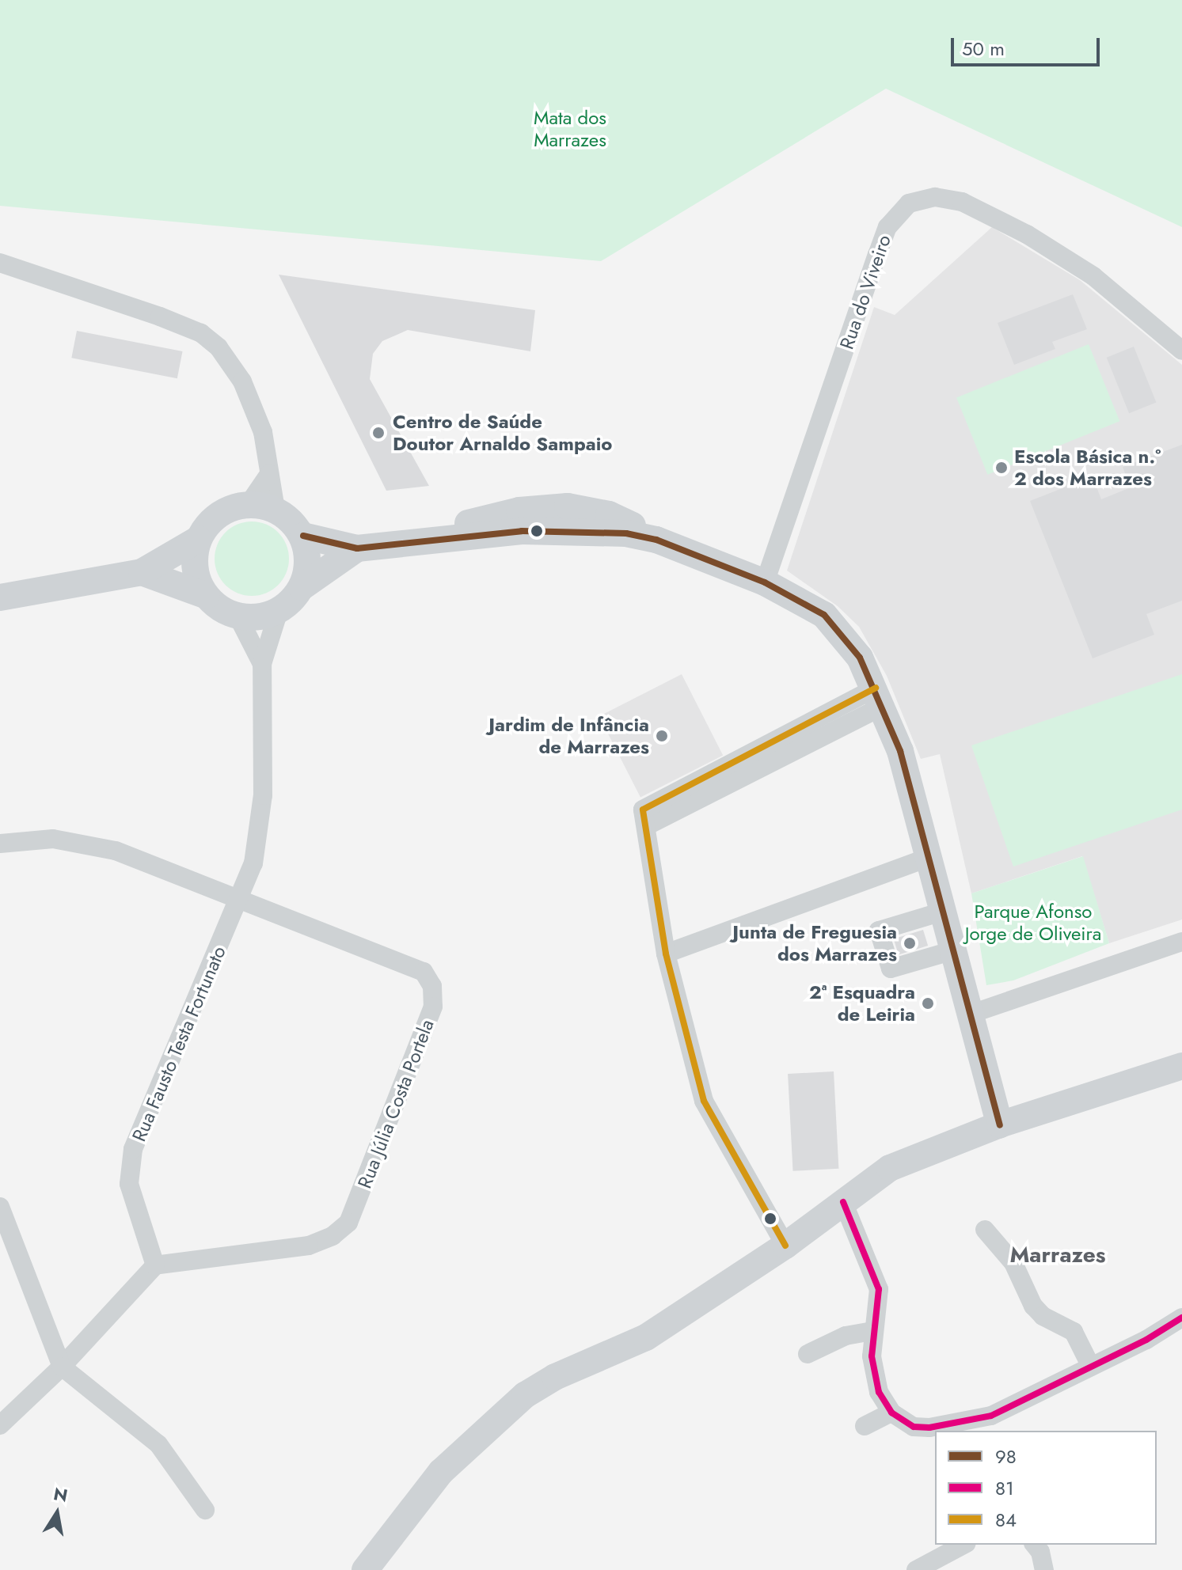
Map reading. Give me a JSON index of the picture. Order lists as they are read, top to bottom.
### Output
{
  "streets": {
    "street": ["Rua do Viveiro", "Rua Fausto Testa Fortunato", "Rua Júlia Costa Portela"]
  },
  "crossings": [
    ["Rua Fausto Testa Fortunato", "Rua Júlia Costa Portela"]
  ],
  "districts": ["Marrazes"],
  "parks": ["Mata dos Marrazes", "Parque Afonso Jorge de Oliveira"],
  "places": [
    "Centro de Saúde Doutor Arnaldo Sampaio",
    "Escola Básica n.º 2 dos Marrazes",
    "Jardim de Infância de Marrazes",
    "Junta de Freguesia dos Marrazes",
    "2ª Esquadra de Leiria"
  ],
  "lines": ["transit line 98", "transit line 84", "transit line 81"],
  "legend": ["98", "81", "84"],
  "scale_bar": "50 m",
  "north": "top"
}
